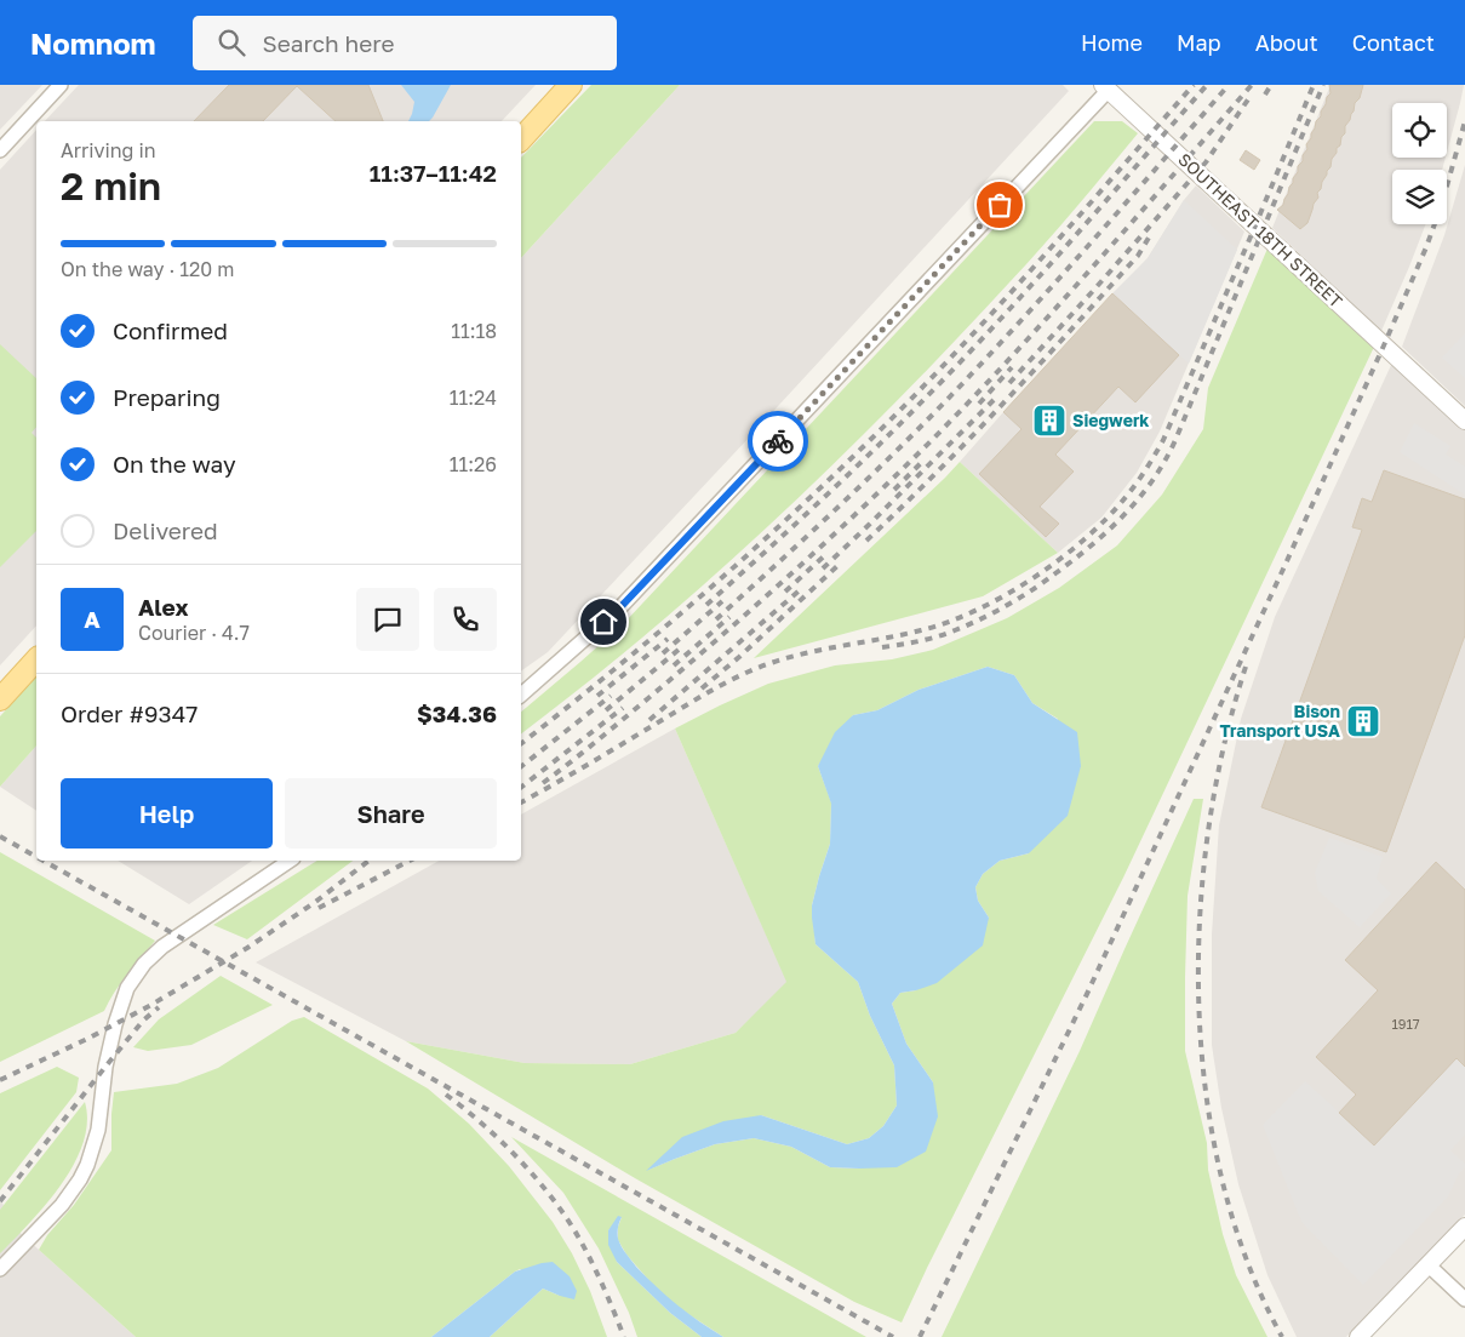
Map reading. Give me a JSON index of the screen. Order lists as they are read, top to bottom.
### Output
{
  "streets": {
    "street": ["SOUTHEAST 18TH STREET"]
  },
  "places": {
    "building": ["Siegwerk", "Bison Transport USA"]
  },
  "house_numbers": ["1917"],
  "page": {
    "header": "Nomnom",
    "search": "Search here",
    "nav": [
      "Home",
      "Map",
      "About",
      "Contact"
    ],
    "heading": ["2 min", "Arriving in", "11:37–11:42"],
    "panel": [
      "Alex",
      "Courier · 4.7",
      "Order #9347",
      "$34.36"
    ],
    "bar": "On the way · 120 m",
    "list": [
      ["Confirmed", "11:18"],
      ["Preparing", "11:24"],
      ["On the way", "11:26"],
      "Delivered"
    ],
    "round": "A",
    "buttons": ["Help", "Share"]
  }
}
